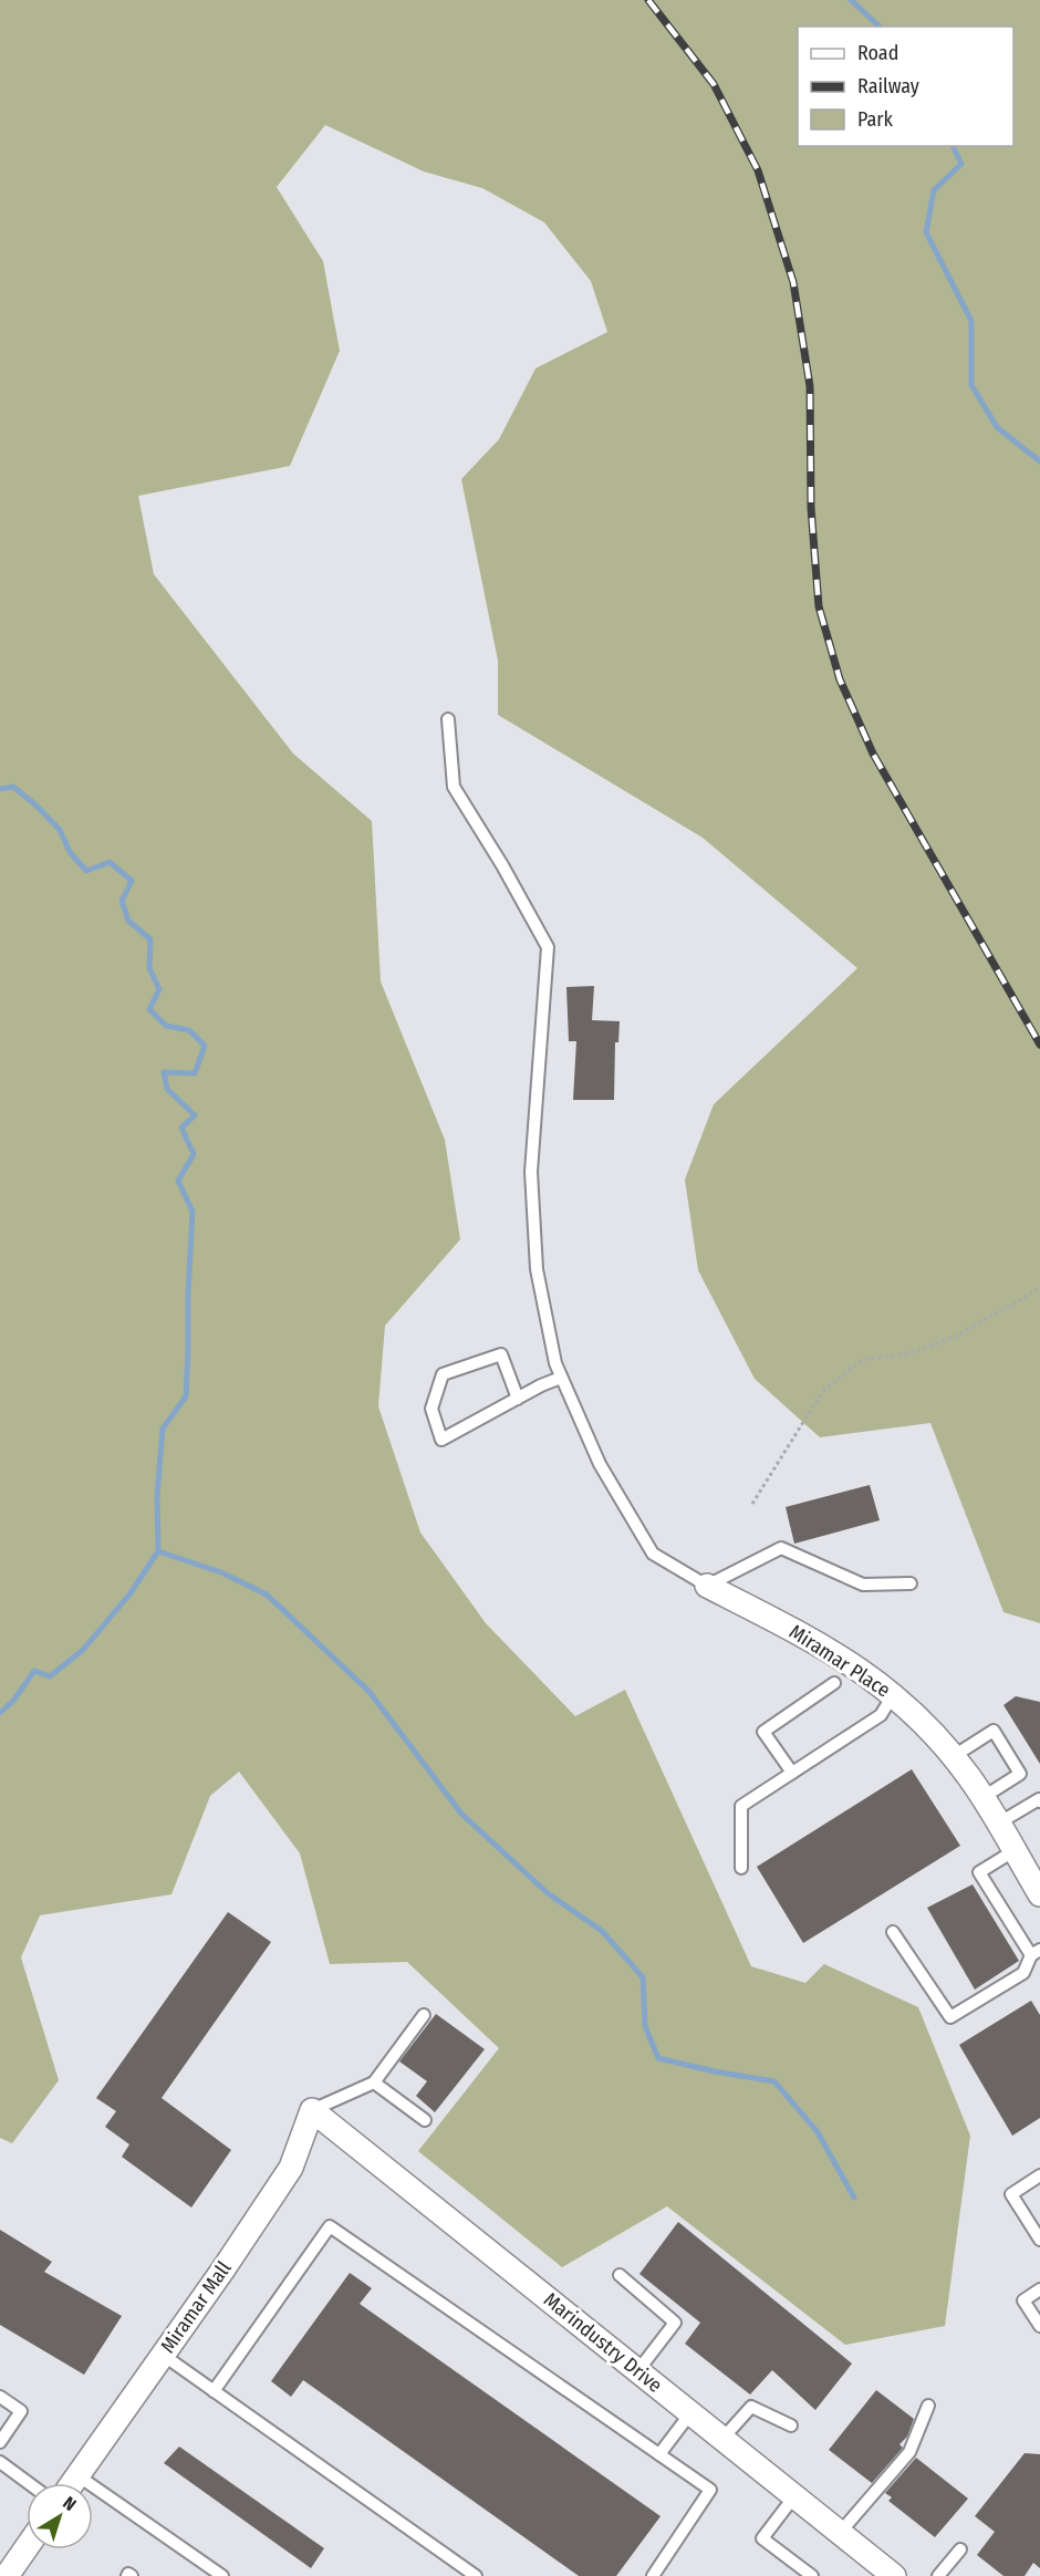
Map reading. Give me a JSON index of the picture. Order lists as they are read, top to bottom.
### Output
{
  "streets": {
    "street": ["Miramar Place", "Miramar Mall", "Marindustry Drive"]
  },
  "crossings": [
    ["Miramar Mall", "Marindustry Drive"]
  ],
  "legend": ["Road", "Railway", "Park"],
  "north": "top right"
}
